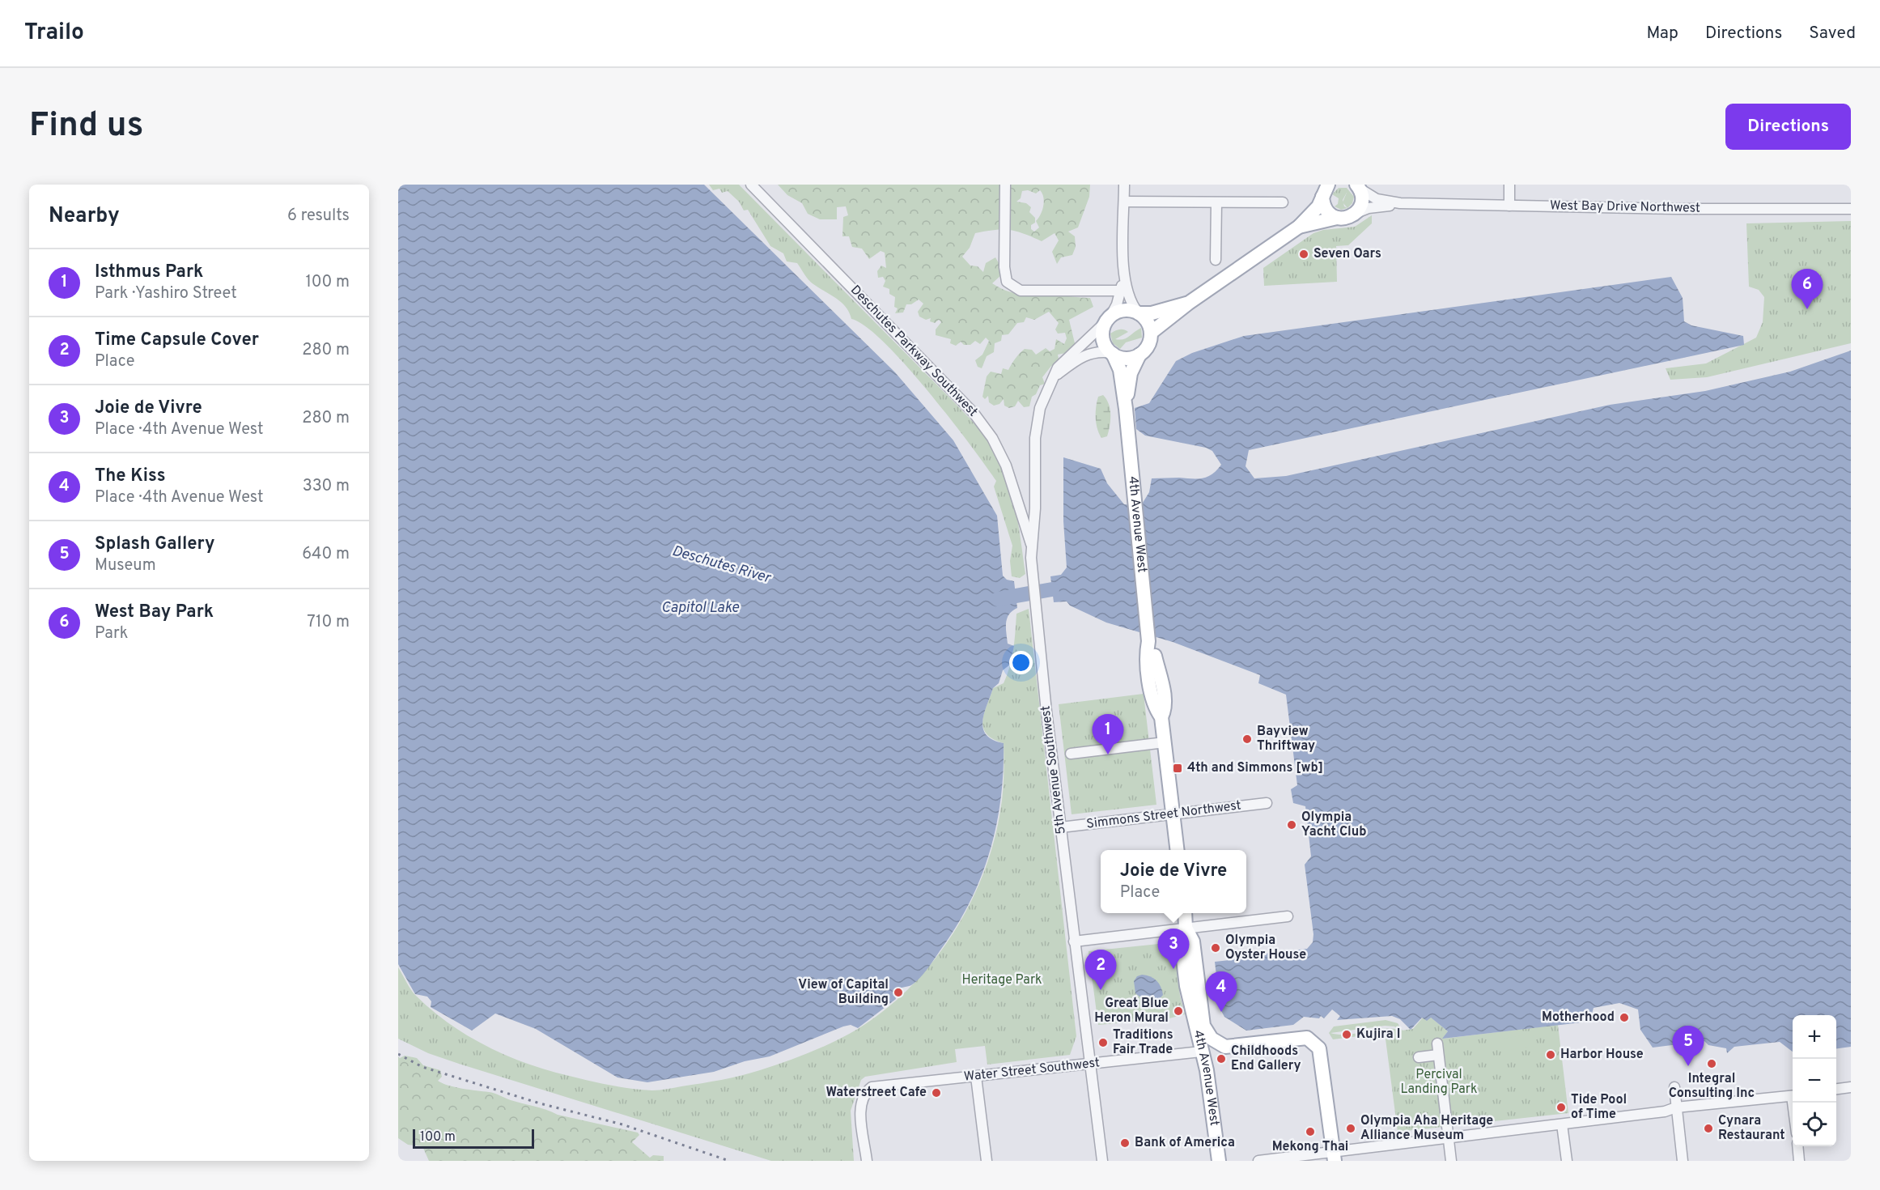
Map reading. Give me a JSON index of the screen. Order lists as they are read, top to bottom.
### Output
{
  "streets": {
    "main road": ["4th Avenue West"],
    "street": [
      "West Bay Drive Northwest",
      "Deschutes Parkway Southwest",
      "5th Avenue Southwest",
      "Simmons Street Northwest",
      "Water Street Southwest"
    ]
  },
  "crossings": [
    ["Deschutes Parkway Southwest", "5th Avenue Southwest"],
    ["4th Avenue West", "Simmons Street Northwest"],
    ["4th Avenue West", "Water Street Southwest"],
    ["5th Avenue Southwest", "Simmons Street Northwest"],
    ["5th Avenue Southwest", "Water Street Southwest"]
  ],
  "water": ["Deschutes River", "Capitol Lake"],
  "parks": ["Heritage Park", "Percival Landing Park"],
  "places": {
    "other": [
      "Seven Oars",
      "Bayview Thriftway",
      "Olympia Yacht Club",
      "Olympia Oyster House",
      "View of Capital Building",
      "Great Blue Heron Mural",
      "Motherhood",
      "Kujira I",
      "Traditions Fair Trade",
      "Harbor House",
      "Childhoods End Gallery",
      "Integral Consulting Inc",
      "Waterstreet Cafe",
      "Tide Pool of Time",
      "Olympia Aha Heritage Alliance Museum",
      "Cynara Restaurant",
      "Mekong Thai",
      "Bank of America"
    ],
    "transit": ["4th and Simmons [wb]"]
  },
  "scale_bar": "100 m",
  "page": {
    "header": "Trailo",
    "nav": ["Map", "Directions", "Saved"],
    "buttons": "Directions",
    "title": "Find us",
    "heading": ["Nearby", "6 results"],
    "list": [
      {
        "mark": "1",
        "name": "Isthmus Park",
        "note": "Park · Yashiro Street",
        "value": "100 m"
      },
      {
        "mark": "2",
        "name": "Time Capsule Cover",
        "note": "Place",
        "value": "280 m"
      },
      {
        "mark": "3",
        "name": "Joie de Vivre",
        "note": "Place · 4th Avenue West",
        "value": "280 m"
      },
      {
        "mark": "4",
        "name": "The Kiss",
        "note": "Place · 4th Avenue West",
        "value": "330 m"
      },
      {
        "mark": "5",
        "name": "Splash Gallery",
        "note": "Museum",
        "value": "640 m"
      },
      {
        "mark": "6",
        "name": "West Bay Park",
        "note": "Park",
        "value": "710 m"
      }
    ],
    "pins": [
      "6",
      "1",
      "3",
      "2",
      "4",
      "5"
    ],
    "popup": ["Joie de Vivre", "Place"],
    "map_buttons": ["+", "−"],
    "scale": "100 m"
  }
}
